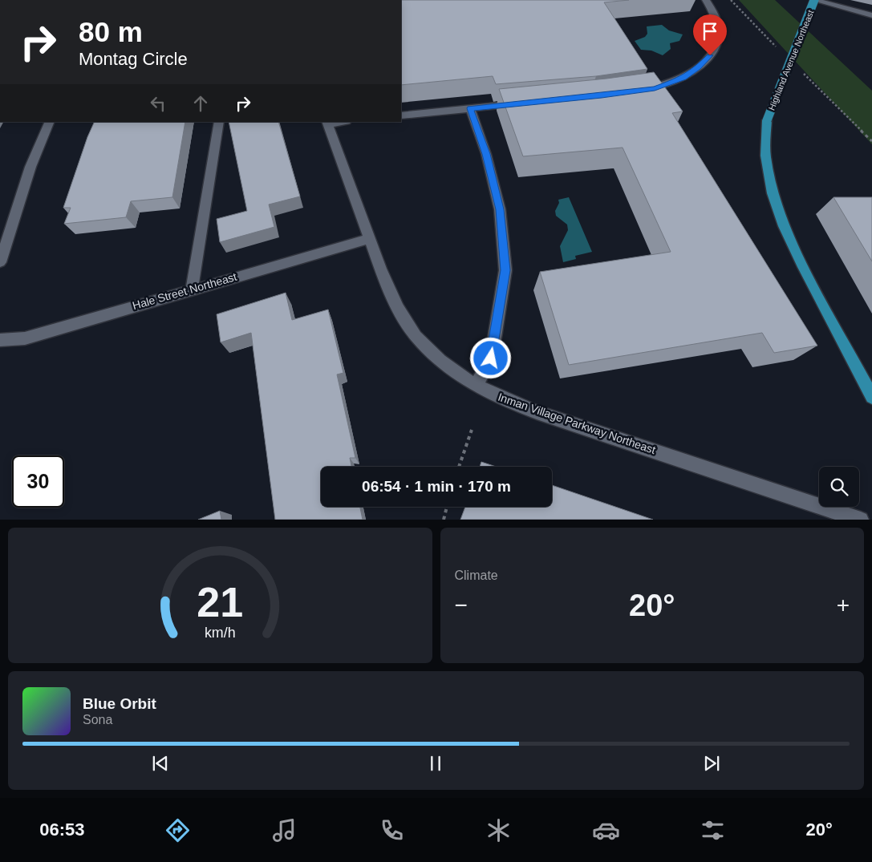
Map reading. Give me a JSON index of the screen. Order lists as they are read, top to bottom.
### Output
{
  "streets": {
    "main road": ["Highland Avenue Northeast"],
    "street": ["Hale Street Northeast", "Inman Village Parkway Northeast"]
  },
  "crossings": [
    ["Hale Street Northeast", "Inman Village Parkway Northeast"]
  ],
  "page": {
    "turn": ["80 m", "Montag Circle"],
    "limit": "30",
    "trip": "06:54 · 1 min · 170 m",
    "tile": "Climate",
    "heat": ["−", "20°", "+"],
    "song": ["Blue Orbit", "Sona"],
    "tabs": ["06:53", "20°"],
    "gauge": ["21", "km/h"]
  }
}
